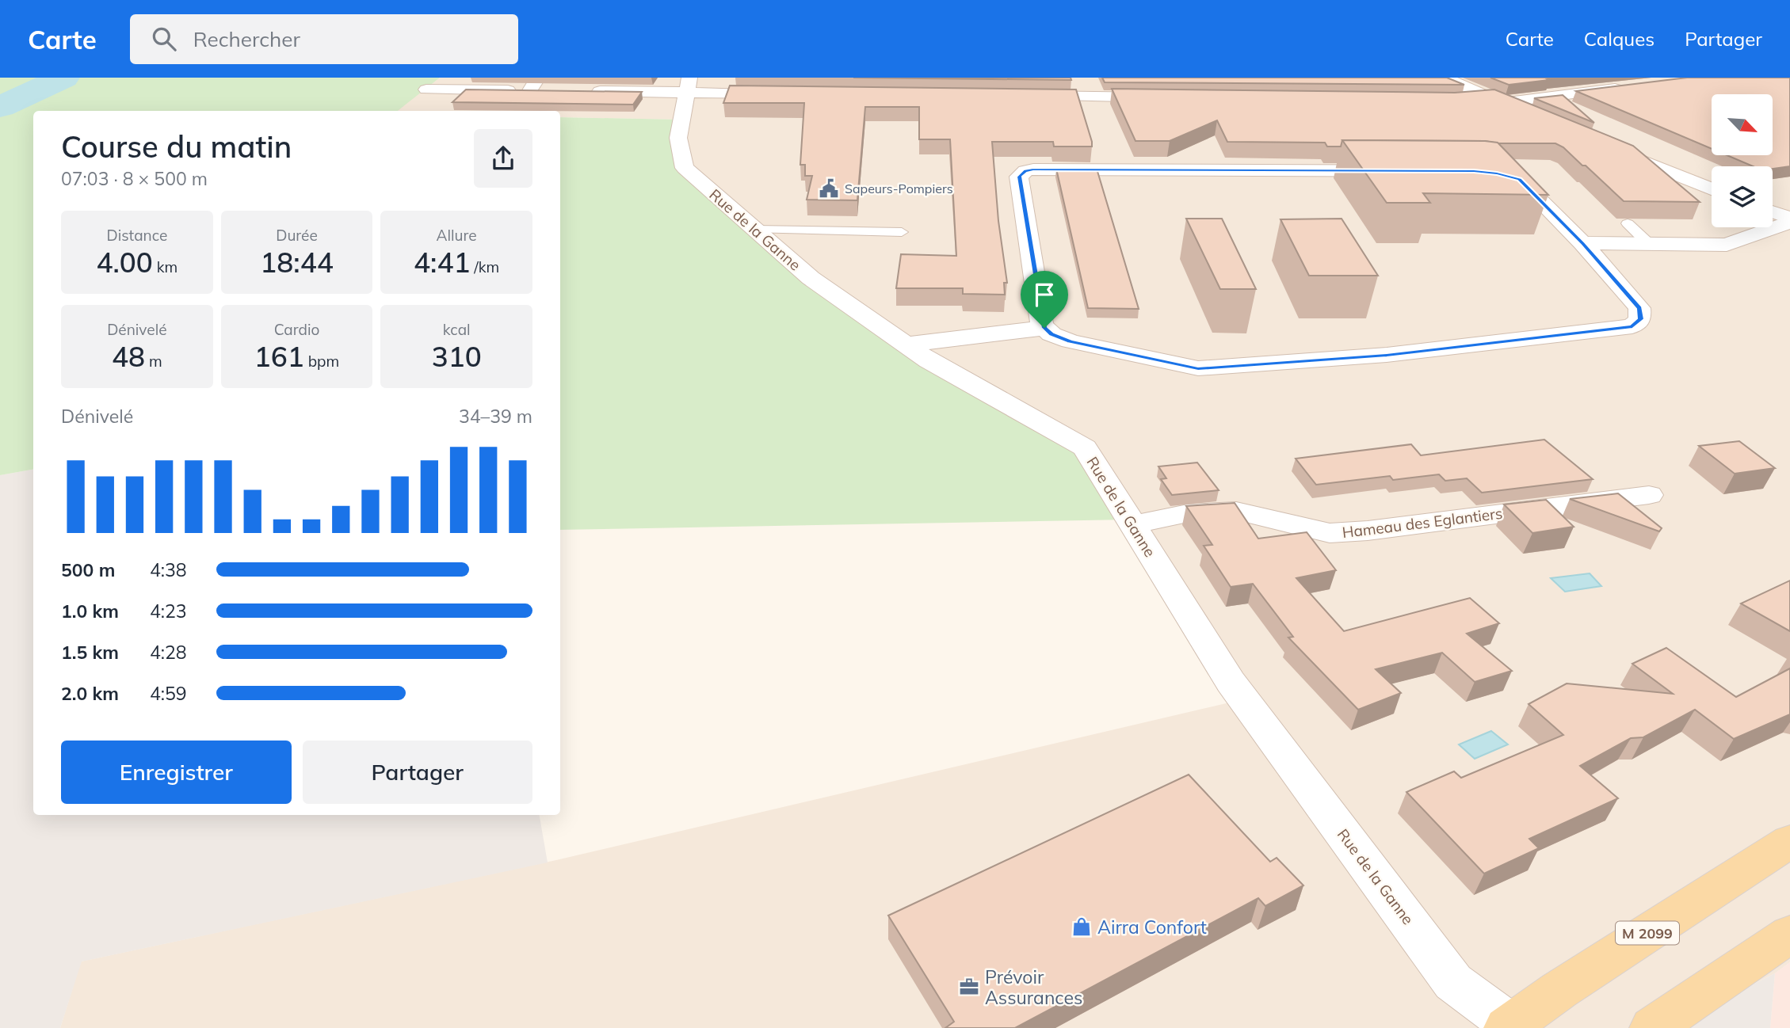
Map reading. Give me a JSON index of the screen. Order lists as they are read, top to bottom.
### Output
{
  "streets": {
    "main road": ["M 2099"],
    "street": ["Rue de la Ganne", "Hameau des Eglantiers"]
  },
  "crossings": [
    ["Rue de la Ganne", "Hameau des Eglantiers"],
    ["Rue de la Ganne", "M 2099"]
  ],
  "places": {
    "public building": ["Sapeurs-Pompiers"],
    "shop": ["Airra Confort"],
    "office": ["Prévoir Assurances"]
  },
  "north": "bottom right",
  "page": {
    "header": "Carte",
    "search": "Rechercher",
    "nav": ["Carte", "Calques", "Partager"],
    "heading": ["Course du matin", "07:03 · 8 × 500 m"],
    "stats": [
      ["Distance", "4.00 km"],
      ["Durée", "18:44"],
      ["Allure", "4:41 /km"],
      ["Dénivelé", "48 m"],
      ["Cardio", "161 bpm"],
      ["kcal", "310"]
    ],
    "chart": ["Dénivelé", "34–39 m"],
    "list": [
      {
        "name": "500 m",
        "note": "4:38"
      },
      {
        "name": "1.0 km",
        "note": "4:23"
      },
      {
        "name": "1.5 km",
        "note": "4:28"
      },
      {
        "name": "2.0 km",
        "note": "4:59"
      }
    ],
    "buttons": ["Enregistrer", "Partager"]
  }
}
